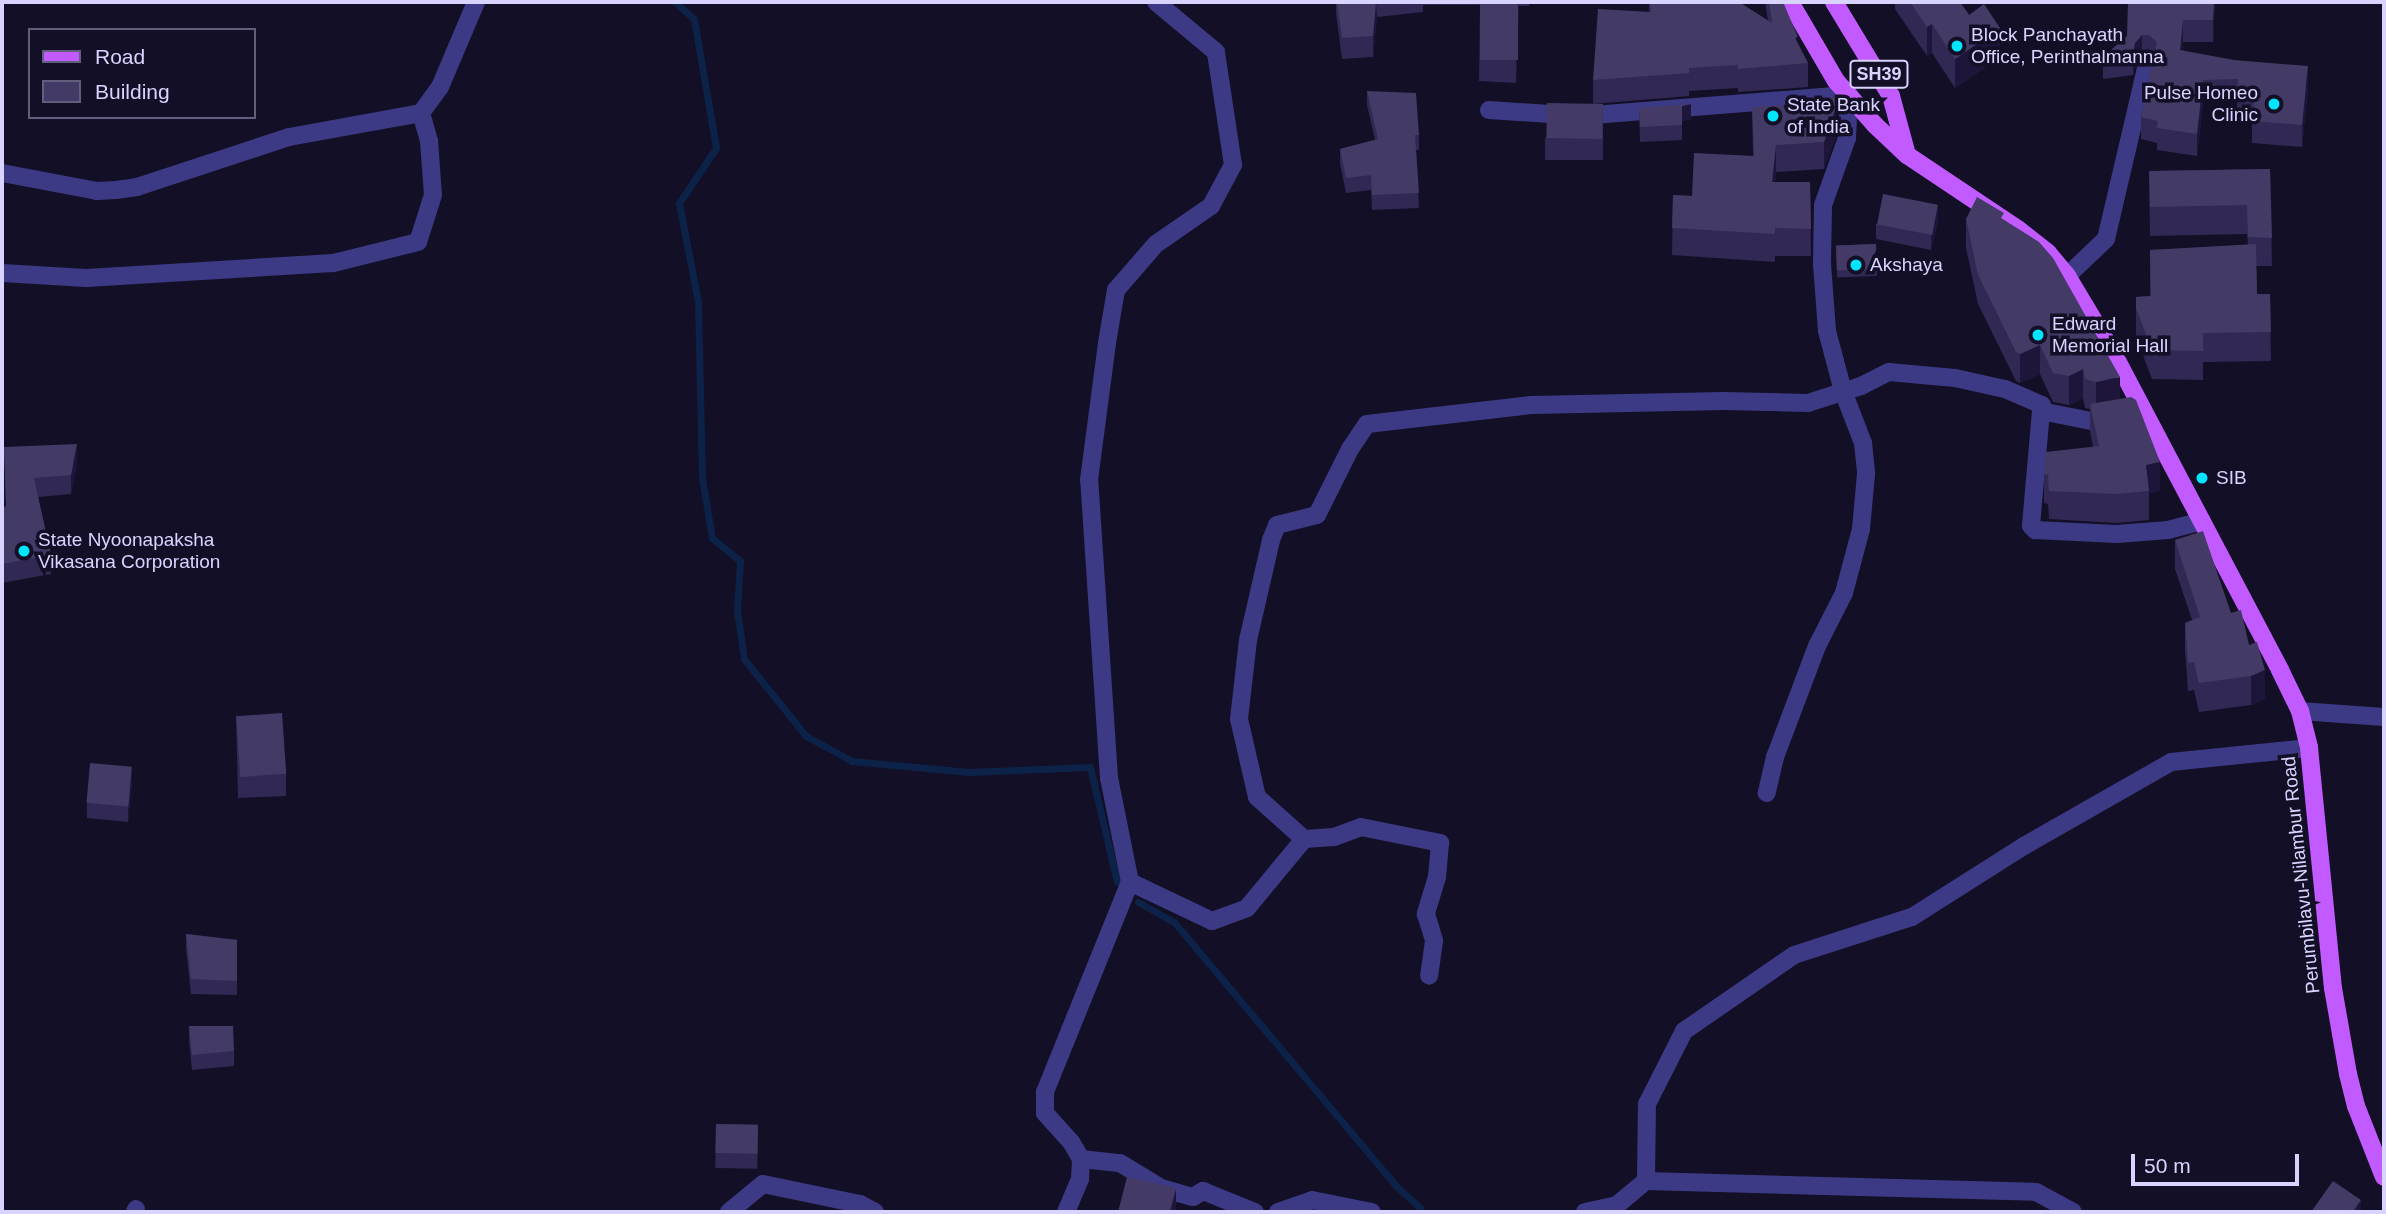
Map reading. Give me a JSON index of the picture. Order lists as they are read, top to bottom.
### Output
{
  "streets": {
    "main road": ["SH39", "Perumbilavu-Nilambur Road"]
  },
  "crossings": [
    ["SH39", "Perumbilavu-Nilambur Road"]
  ],
  "places": [
    "Block Panchayath Office, Perinthalmanna",
    "Pulse Homeo Clinic",
    "State Bank of India",
    "Akshaya",
    "Edward Memorial Hall",
    "SIB",
    "State Nyoonapaksha Vikasana Corporation"
  ],
  "legend": ["Road", "Building"],
  "scale_bar": "50 m"
}
